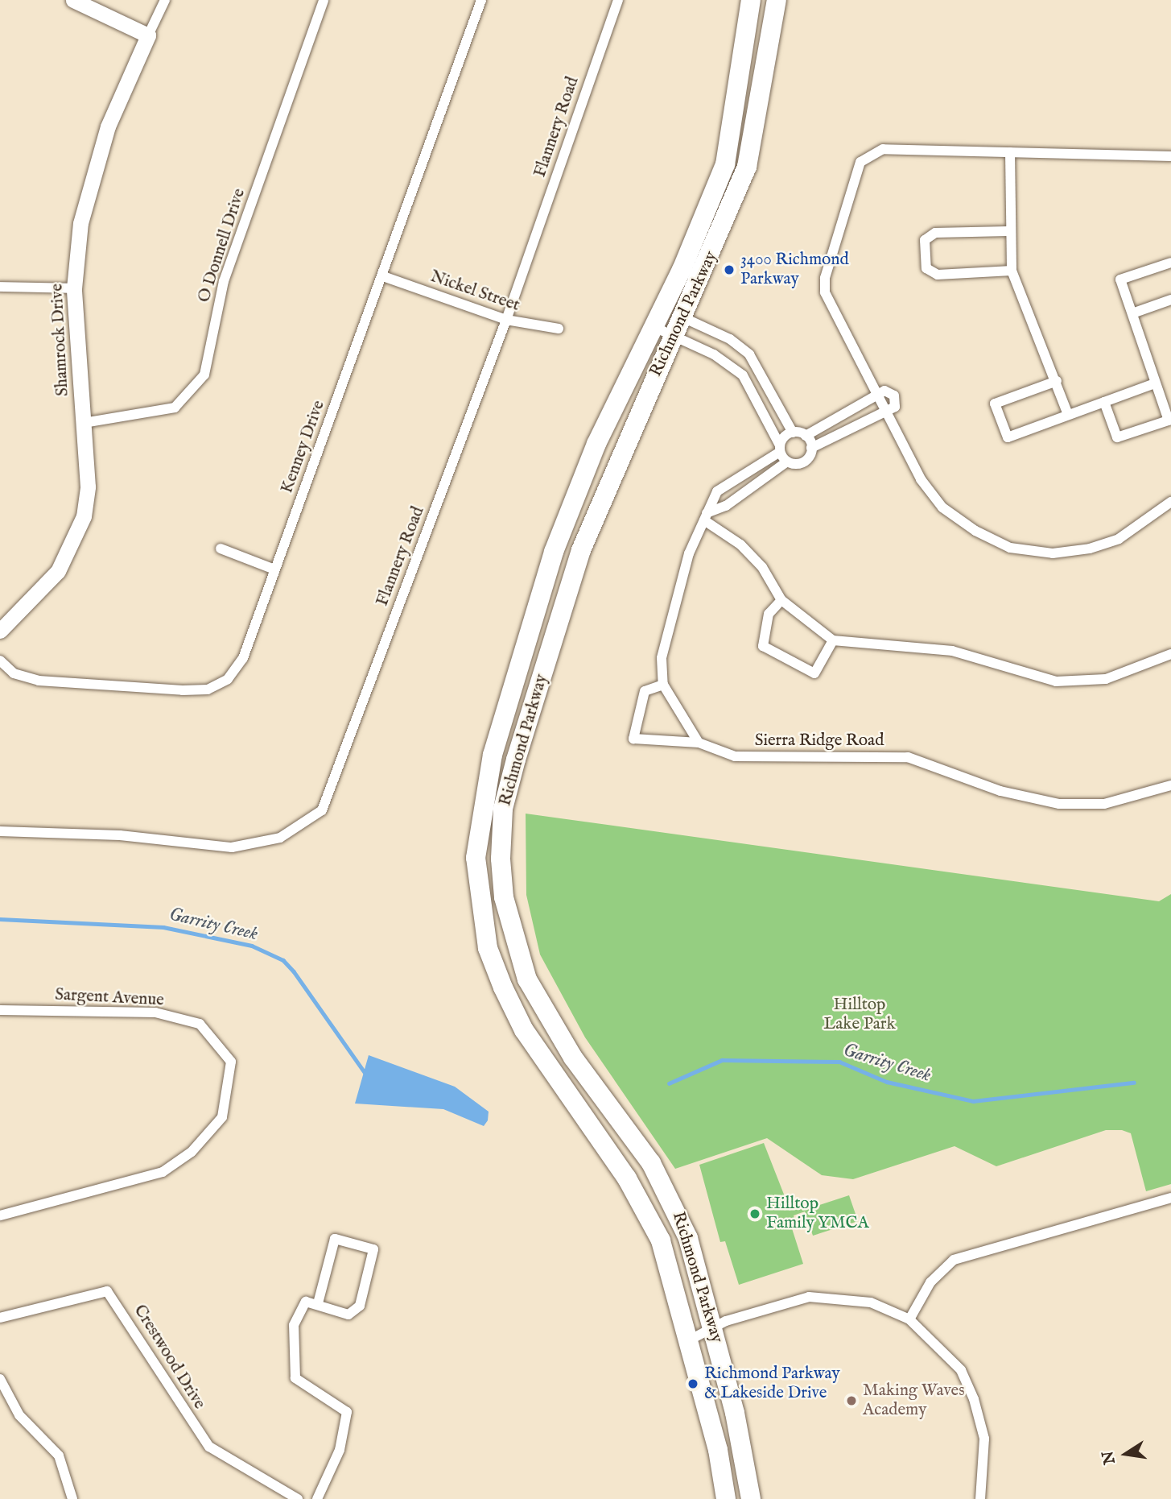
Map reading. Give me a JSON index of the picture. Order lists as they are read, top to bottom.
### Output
{
  "streets": {
    "highway": ["Richmond Parkway"],
    "street": [
      "Flannery Road",
      "O Donnell Drive",
      "Nickel Street",
      "Shamrock Drive",
      "Kenney Drive",
      "Sierra Ridge Road",
      "Sargent Avenue",
      "Crestwood Drive"
    ]
  },
  "crossings": [
    ["Flannery Road", "Nickel Street"],
    ["O Donnell Drive", "Shamrock Drive"],
    ["Nickel Street", "Kenney Drive"]
  ],
  "water": ["Garrity Creek"],
  "parks": ["Hilltop Lake Park"],
  "places": [
    "3400 Richmond Parkway",
    "Hilltop Family YMCA",
    "Richmond Parkway & Lakeside Drive",
    "Making Waves Academy"
  ],
  "north": "left"
}
